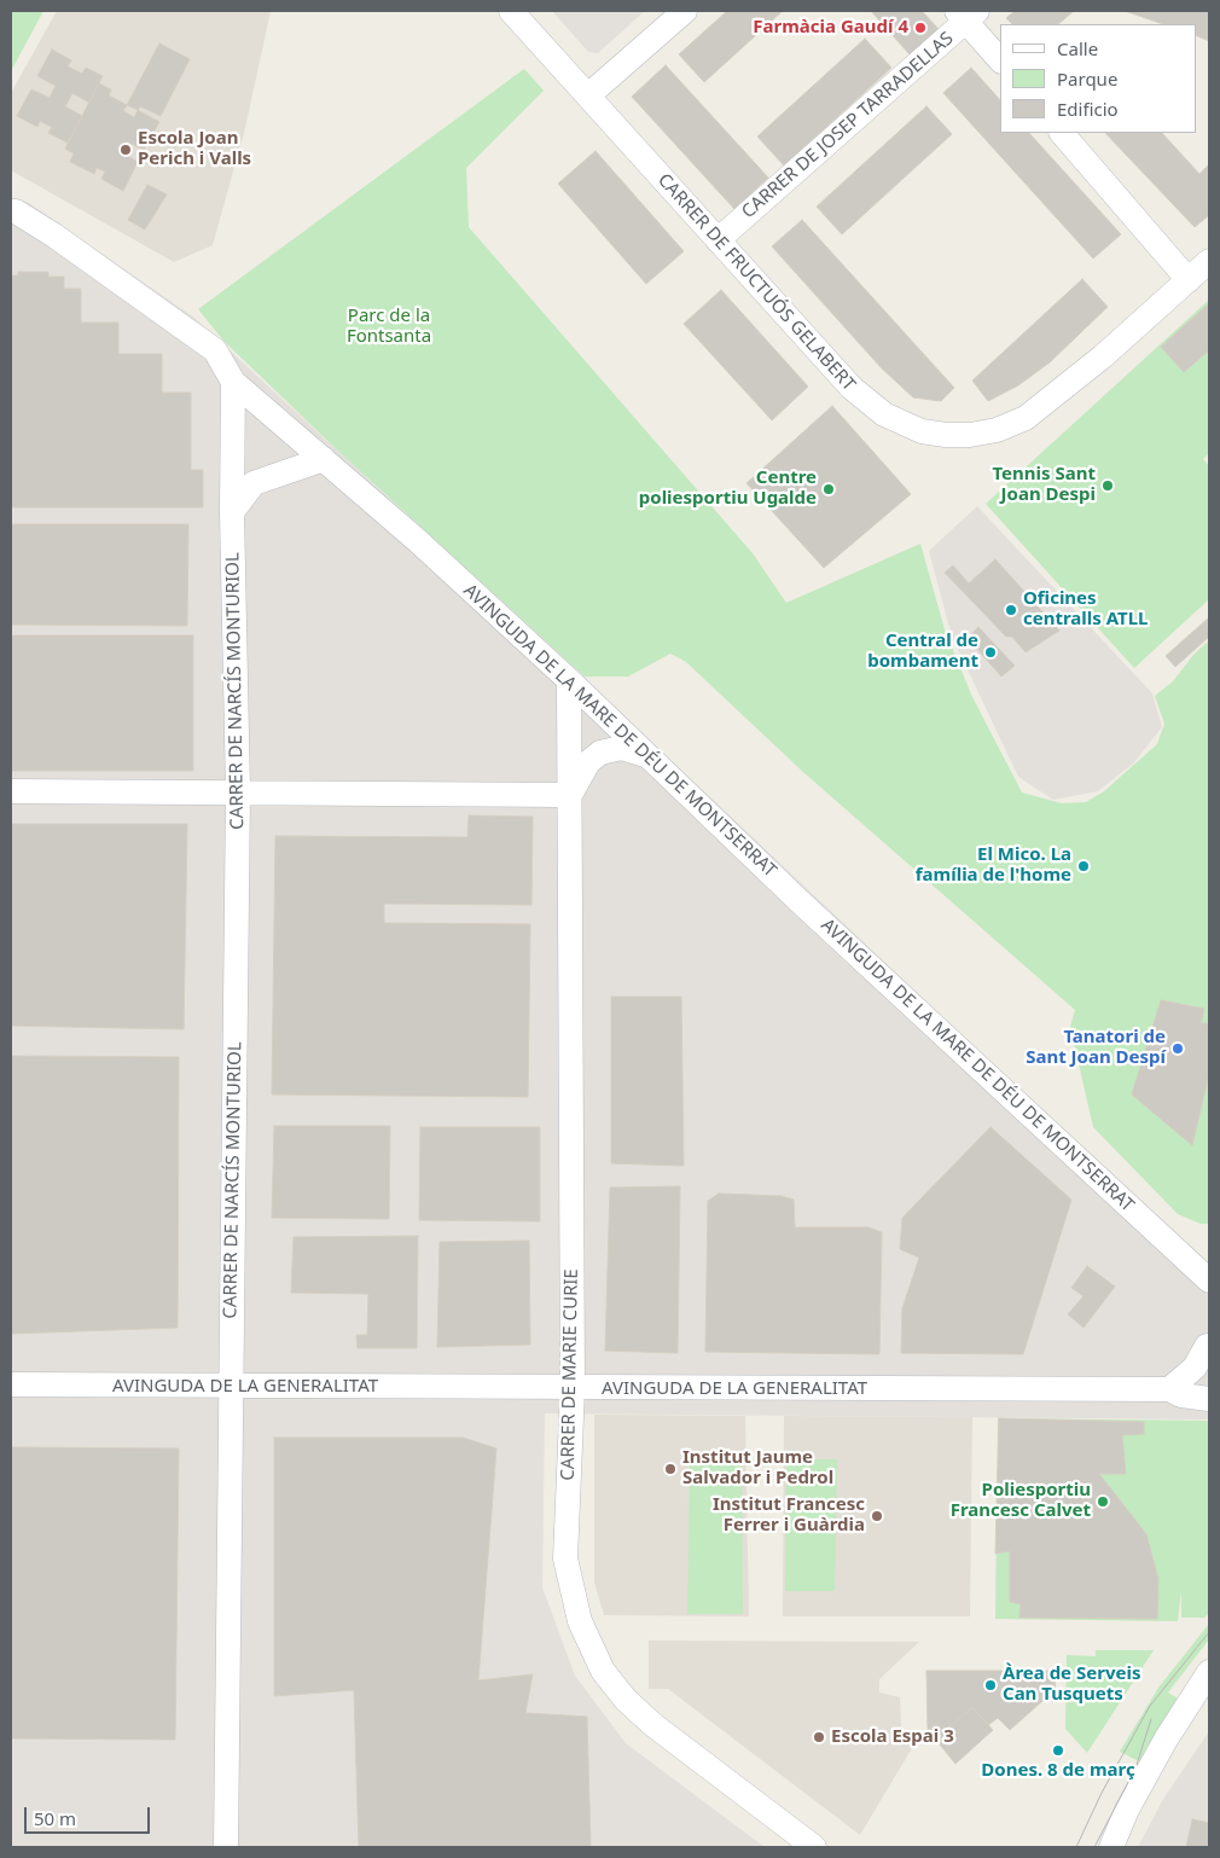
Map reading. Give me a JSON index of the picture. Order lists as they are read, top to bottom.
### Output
{
  "streets": {
    "street": [
      "CARRER DE JOSEP TARRADELLAS",
      "CARRER DE FRUCTUÓS GELABERT",
      "CARRER DE NARCÍS MONTURIOL",
      "AVINGUDA DE LA MARE DE DÉU DE MONTSERRAT",
      "CARRER DE MARIE CURIE",
      "AVINGUDA DE LA GENERALITAT"
    ]
  },
  "crossings": [
    ["CARRER DE JOSEP TARRADELLAS", "CARRER DE FRUCTUÓS GELABERT"],
    ["CARRER DE NARCÍS MONTURIOL", "AVINGUDA DE LA MARE DE DÉU DE MONTSERRAT"],
    ["CARRER DE NARCÍS MONTURIOL", "AVINGUDA DE LA GENERALITAT"],
    ["AVINGUDA DE LA MARE DE DÉU DE MONTSERRAT", "CARRER DE MARIE CURIE"],
    ["CARRER DE MARIE CURIE", "AVINGUDA DE LA GENERALITAT"]
  ],
  "parks": ["Parc de la Fontsanta"],
  "places": [
    "Farmàcia Gaudí 4",
    "Escola Joan Perich i Valls",
    "Tennis Sant Joan Despi",
    "Centre poliesportiu Ugalde",
    "Oficines centralls ATLL",
    "Central de bombament",
    "El Mico. La família de l'home",
    "Tanatori de Sant Joan Despí",
    "Institut Jaume Salvador i Pedrol",
    "Poliesportiu Francesc Calvet",
    "Institut Francesc Ferrer i Guàrdia",
    "Àrea de Serveis Can Tusquets",
    "Escola Espai 3",
    "Dones. 8 de març"
  ],
  "legend": ["Calle", "Parque", "Edificio"],
  "scale_bar": "50 m"
}
